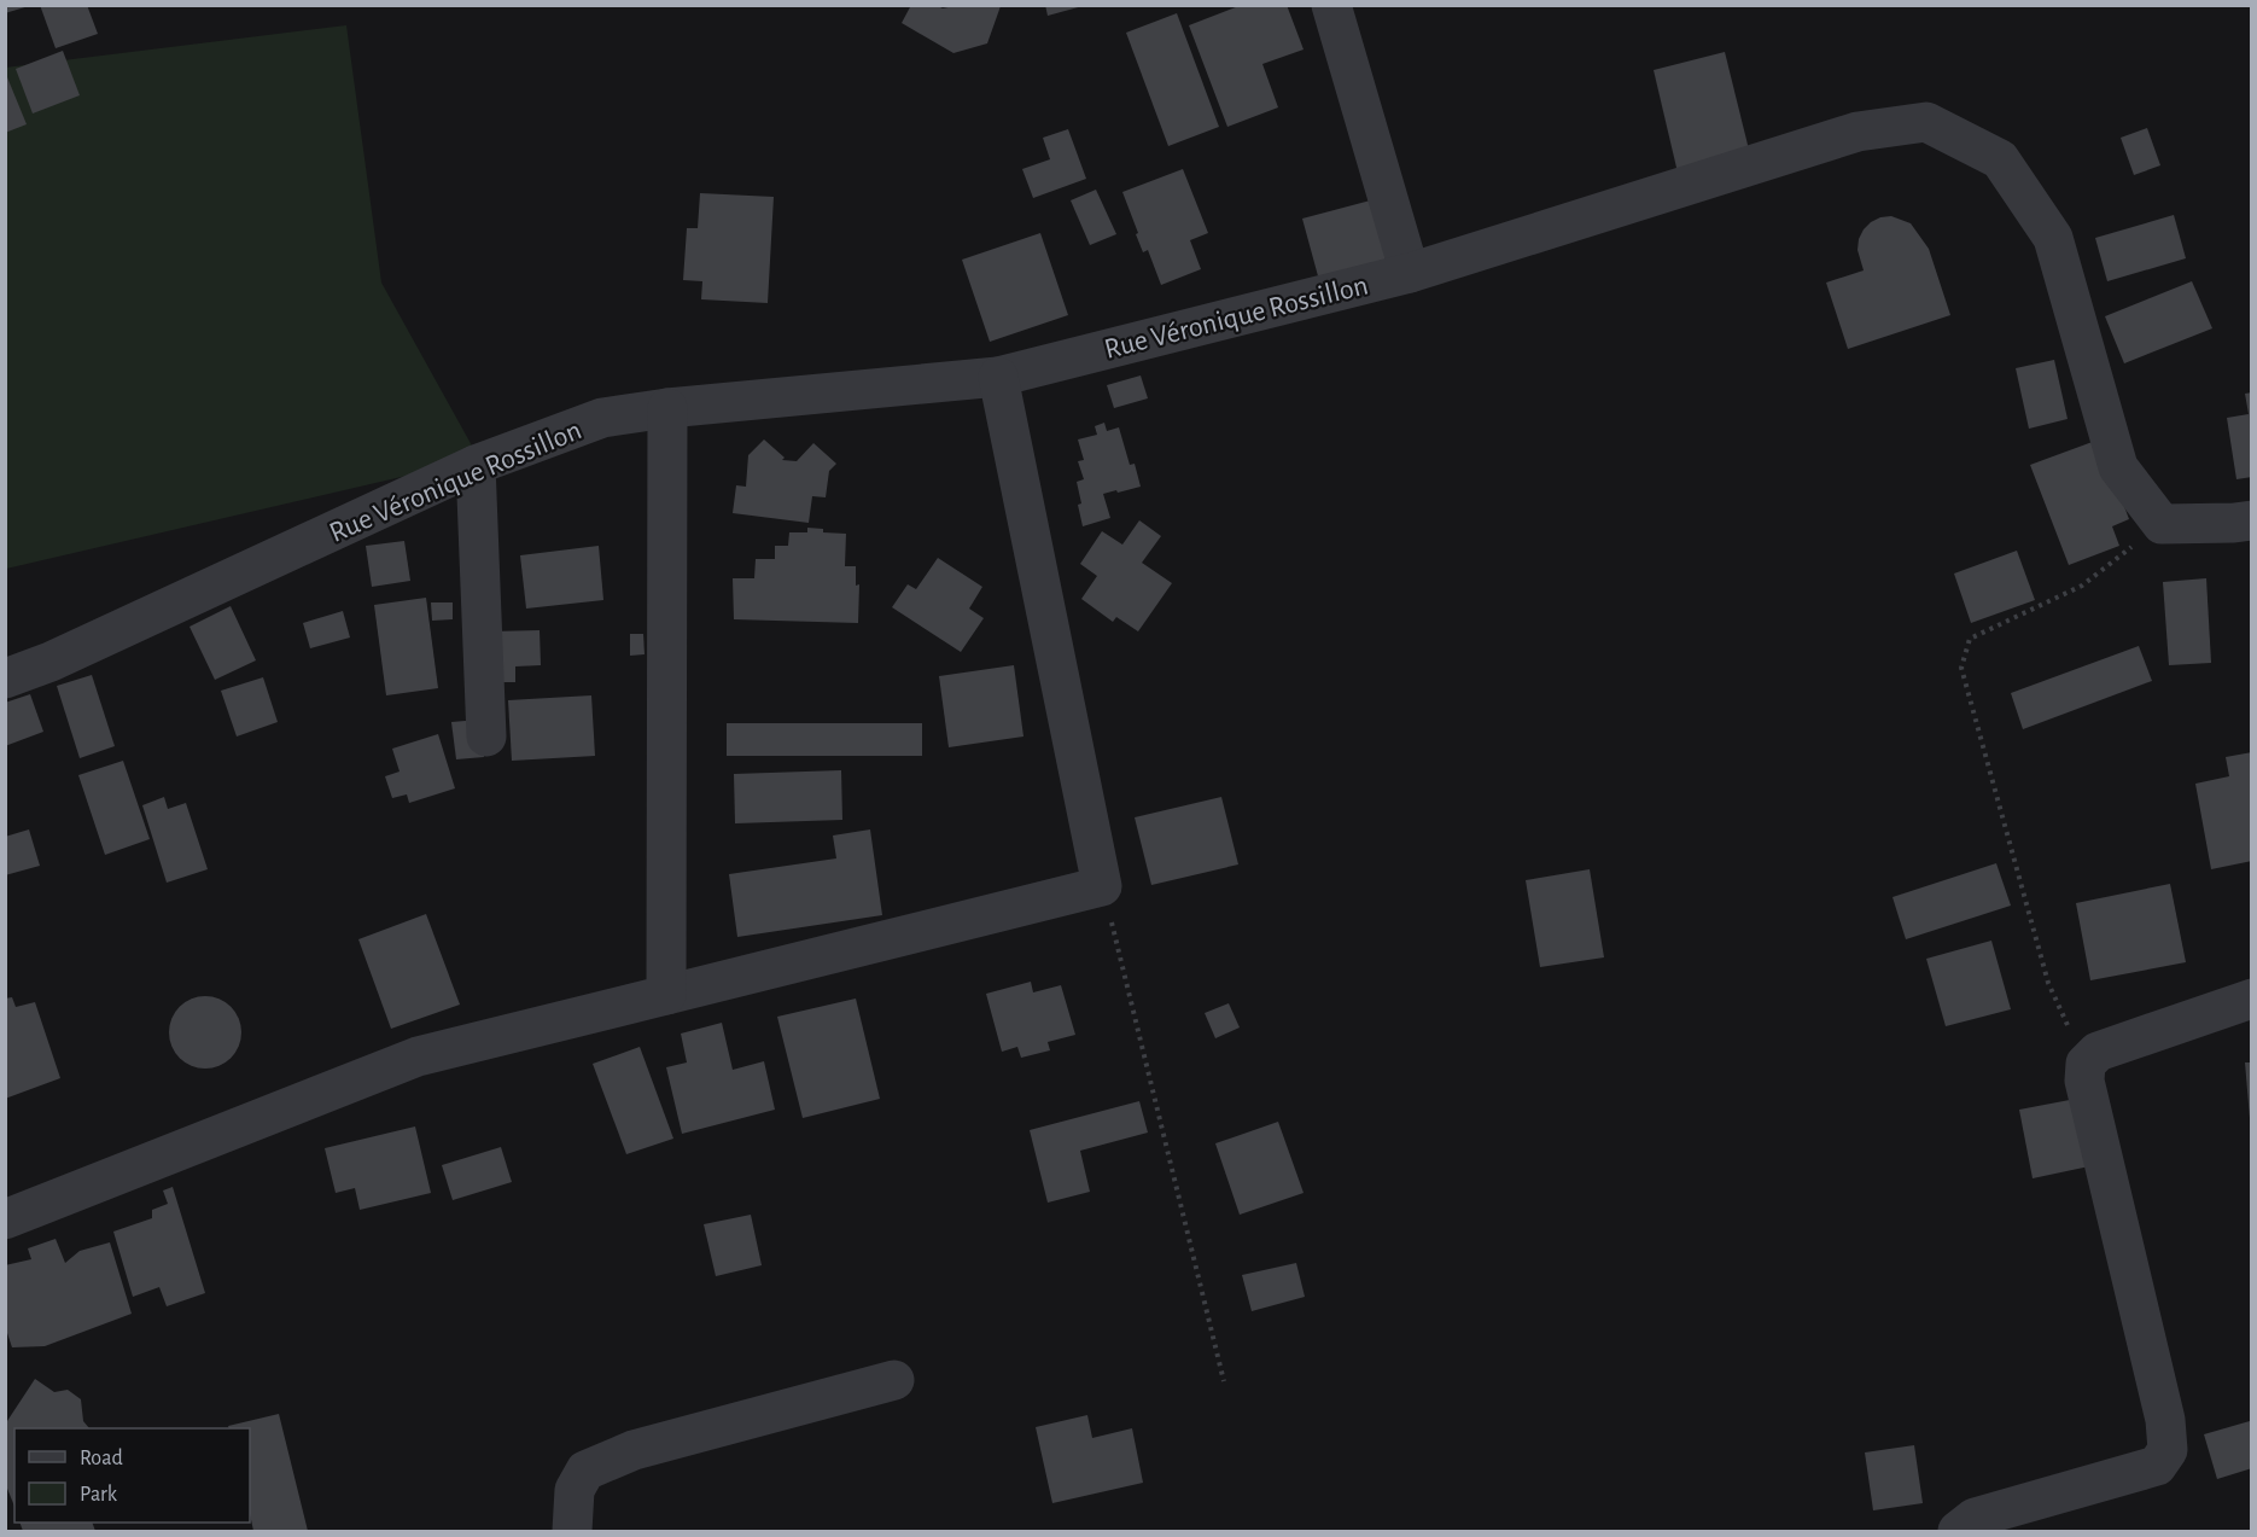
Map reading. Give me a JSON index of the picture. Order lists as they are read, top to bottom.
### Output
{
  "streets": {
    "street": ["Rue Véronique Rossillon"]
  },
  "legend": ["Road", "Park"]
}
